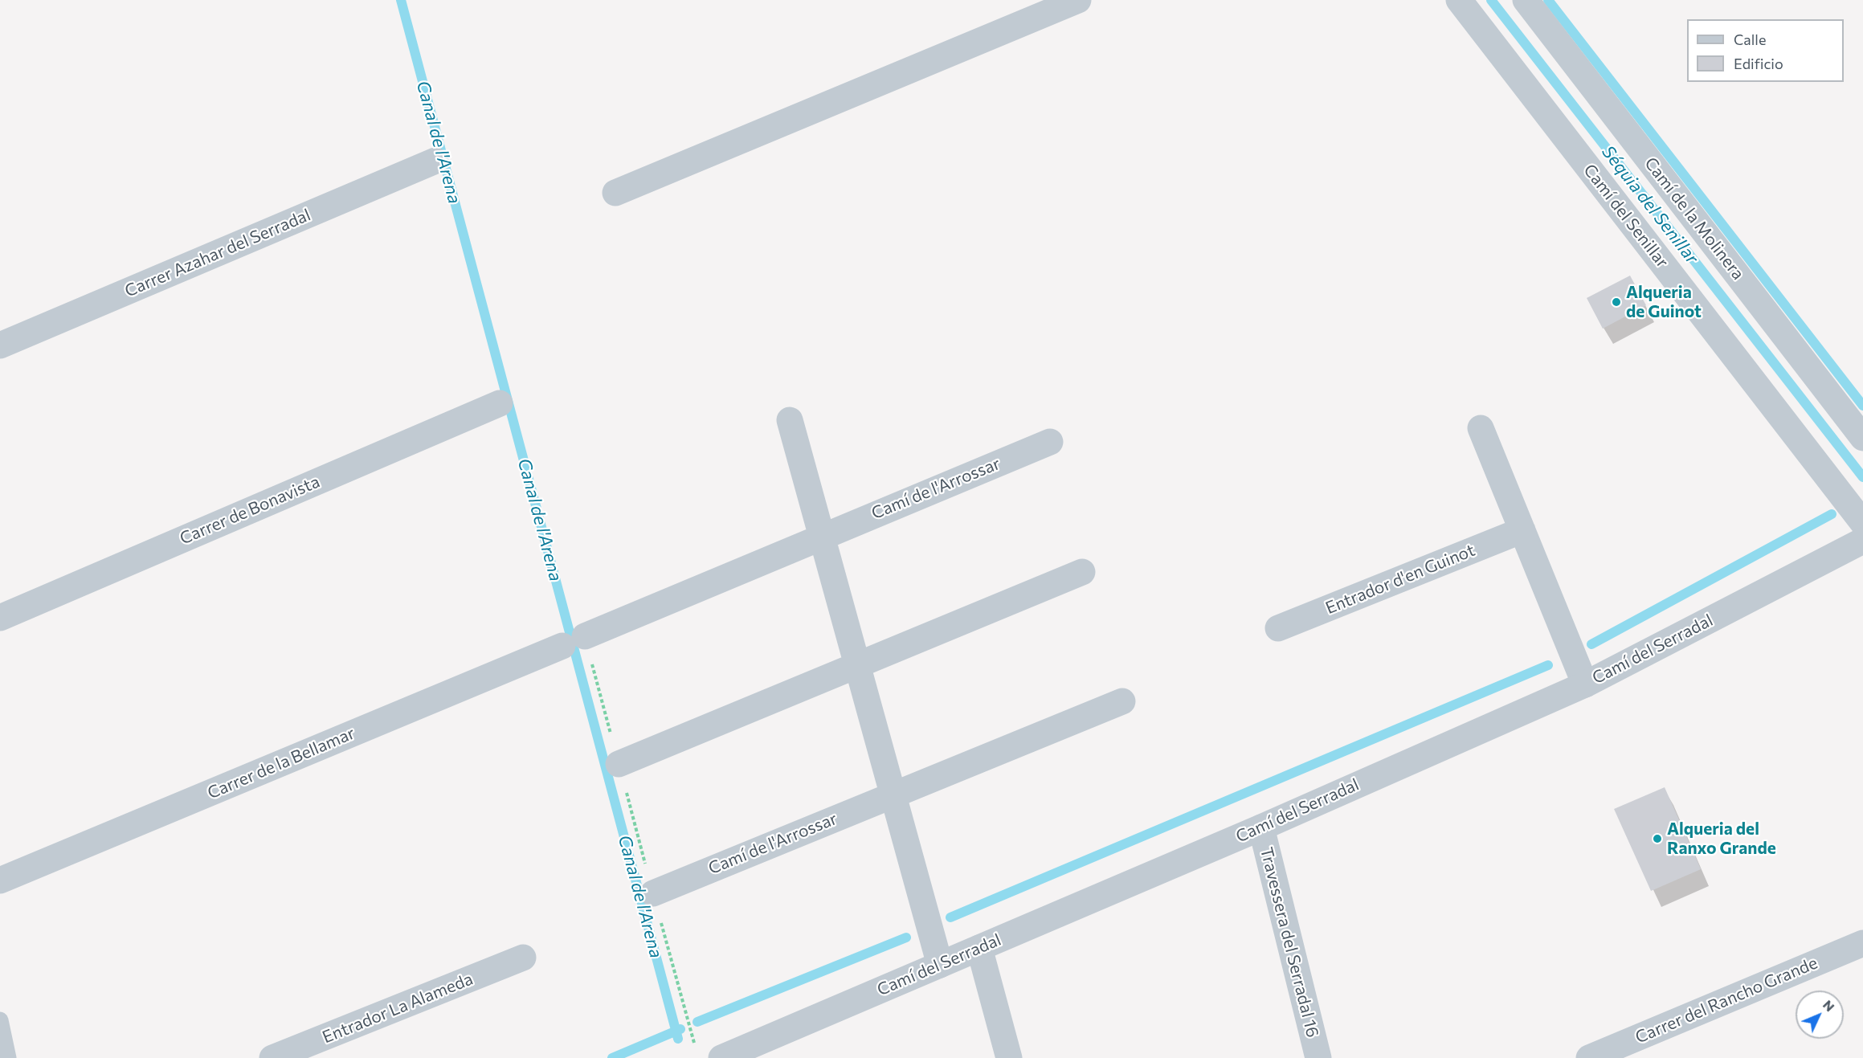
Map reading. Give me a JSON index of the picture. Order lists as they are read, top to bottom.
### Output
{
  "streets": {
    "street": [
      "Camí del Senillar",
      "Camí de la Molinera",
      "Carrer Azahar del Serradal",
      "Camí de l'Arrossar",
      "Carrer de Bonavista",
      "Entrador d'en Guinot",
      "Camí del Serradal",
      "Carrer de la Bellamar",
      "Travessera del Serradal 16",
      "Carrer del Rancho Grande",
      "Entrador La Alameda"
    ]
  },
  "crossings": [
    ["Camí de l'Arrossar", "Carrer de la Bellamar"],
    ["Camí del Serradal", "Travessera del Serradal 16"]
  ],
  "water": ["Canal de l'Arena", "Séquia del Senillar"],
  "places": ["Alqueria de Guinot", "Alqueria del Ranxo Grande"],
  "legend": ["Calle", "Edificio"],
  "north": "top right"
}
